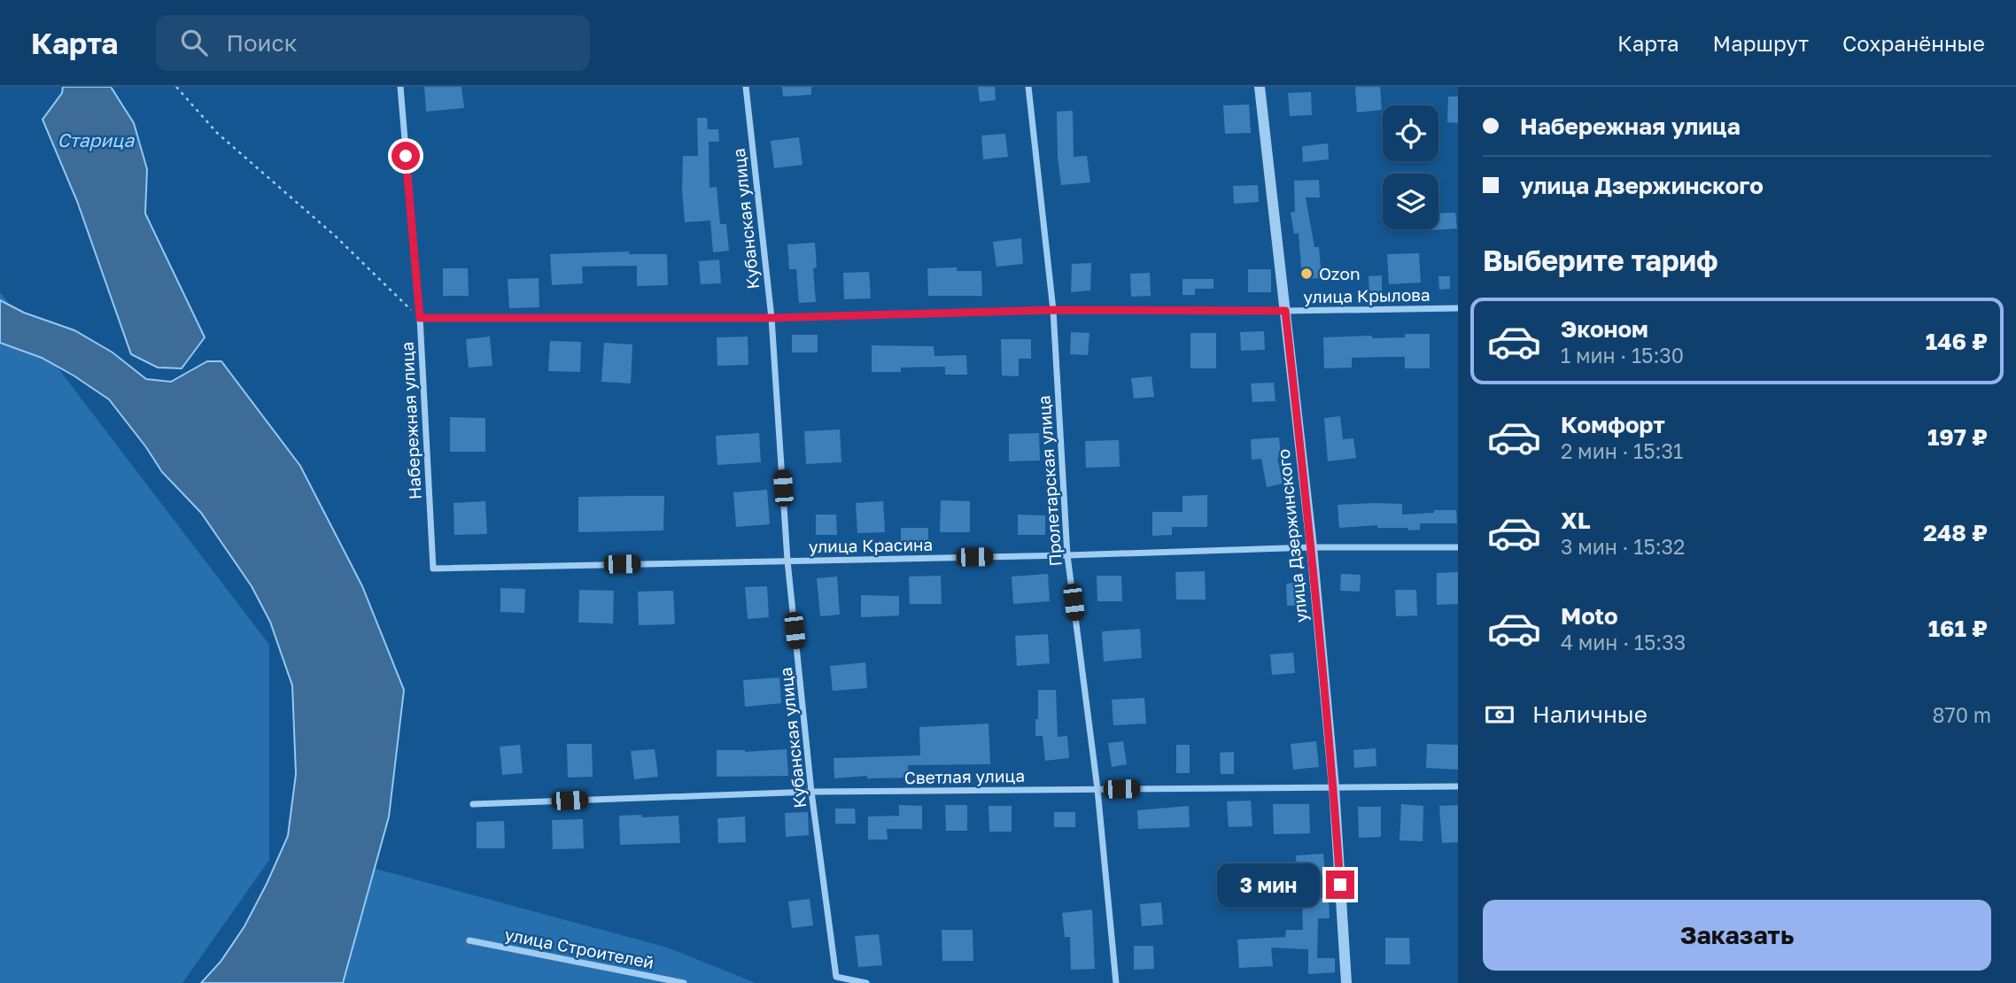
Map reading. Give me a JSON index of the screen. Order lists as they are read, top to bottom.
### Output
{
  "streets": {
    "street": [
      "Кубанская улица",
      "улица Крылова",
      "Набережная улица",
      "Пролетарская улица",
      "улица Дзержинского",
      "улица Красина",
      "Светлая улица",
      "улица Строителей"
    ]
  },
  "crossings": [
    ["Кубанская улица", "улица Крылова"],
    ["Кубанская улица", "улица Красина"],
    ["Кубанская улица", "Светлая улица"],
    ["улица Крылова", "Набережная улица"],
    ["улица Крылова", "Пролетарская улица"],
    ["улица Крылова", "улица Дзержинского"],
    ["Набережная улица", "улица Красина"],
    ["Пролетарская улица", "улица Красина"],
    ["Пролетарская улица", "Светлая улица"],
    ["улица Дзержинского", "улица Красина"],
    ["улица Дзержинского", "Светлая улица"]
  ],
  "water": ["Старица"],
  "places": ["Ozon"],
  "page": {
    "header": "Карта",
    "search": "Поиск",
    "nav": ["Карта", "Маршрут", "Сохранённые"],
    "banner": ["Набережная улица", "улица Дзержинского"],
    "heading": "Выберите тариф",
    "list": [
      {
        "name": "Эконом",
        "note": "1 мин · 15:30",
        "value": "146 ₽"
      },
      {
        "name": "Комфорт",
        "note": "2 мин · 15:31",
        "value": "197 ₽"
      },
      {
        "name": "XL",
        "note": "3 мин · 15:32",
        "value": "248 ₽"
      },
      {
        "name": "Moto",
        "note": "4 мин · 15:33",
        "value": "161 ₽"
      }
    ],
    "pay": ["Наличные", "870 m"],
    "bubble": "3 мин",
    "buttons": "Заказать"
  }
}
